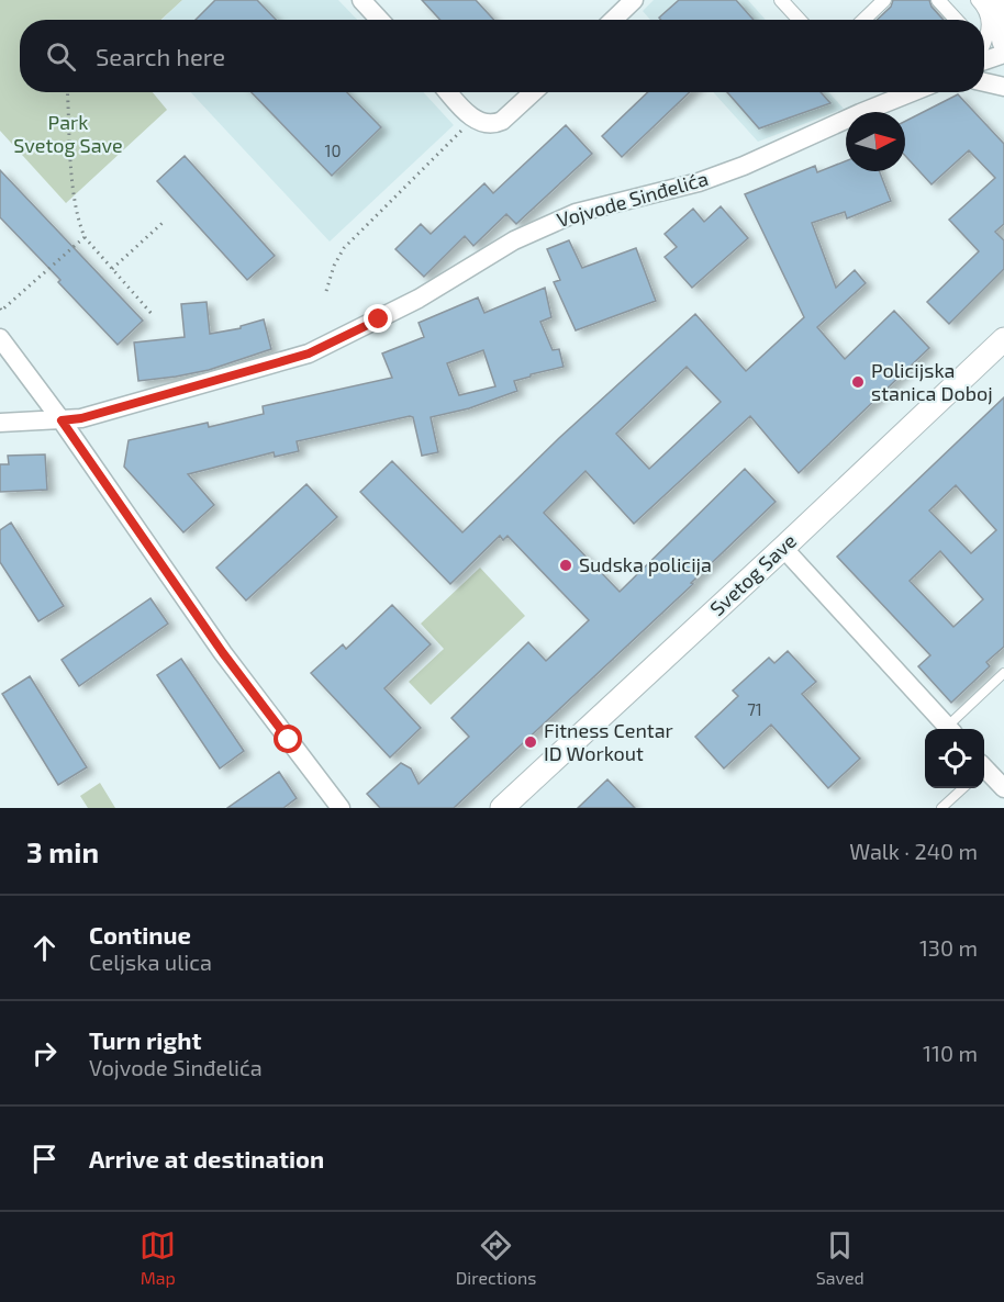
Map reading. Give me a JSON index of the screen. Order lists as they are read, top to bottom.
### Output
{
  "streets": {
    "street": ["Vojvode Sinđelića", "Svetog Save"]
  },
  "parks": ["Park Svetog Save"],
  "places": ["Policijska stanica Doboj", "Sudska policija", "Fitness Centar ID Workout"],
  "house_numbers": ["10", "71"],
  "north": "right",
  "page": {
    "search": "Search here",
    "heading": ["3 min", "Walk · 240 m"],
    "list": [
      ["Continue", "Celjska ulica", "130 m"],
      ["Turn right", "Vojvode Sinđelića", "110 m"],
      "Arrive at destination"
    ],
    "nav": ["Map", "Directions", "Saved"]
  }
}
